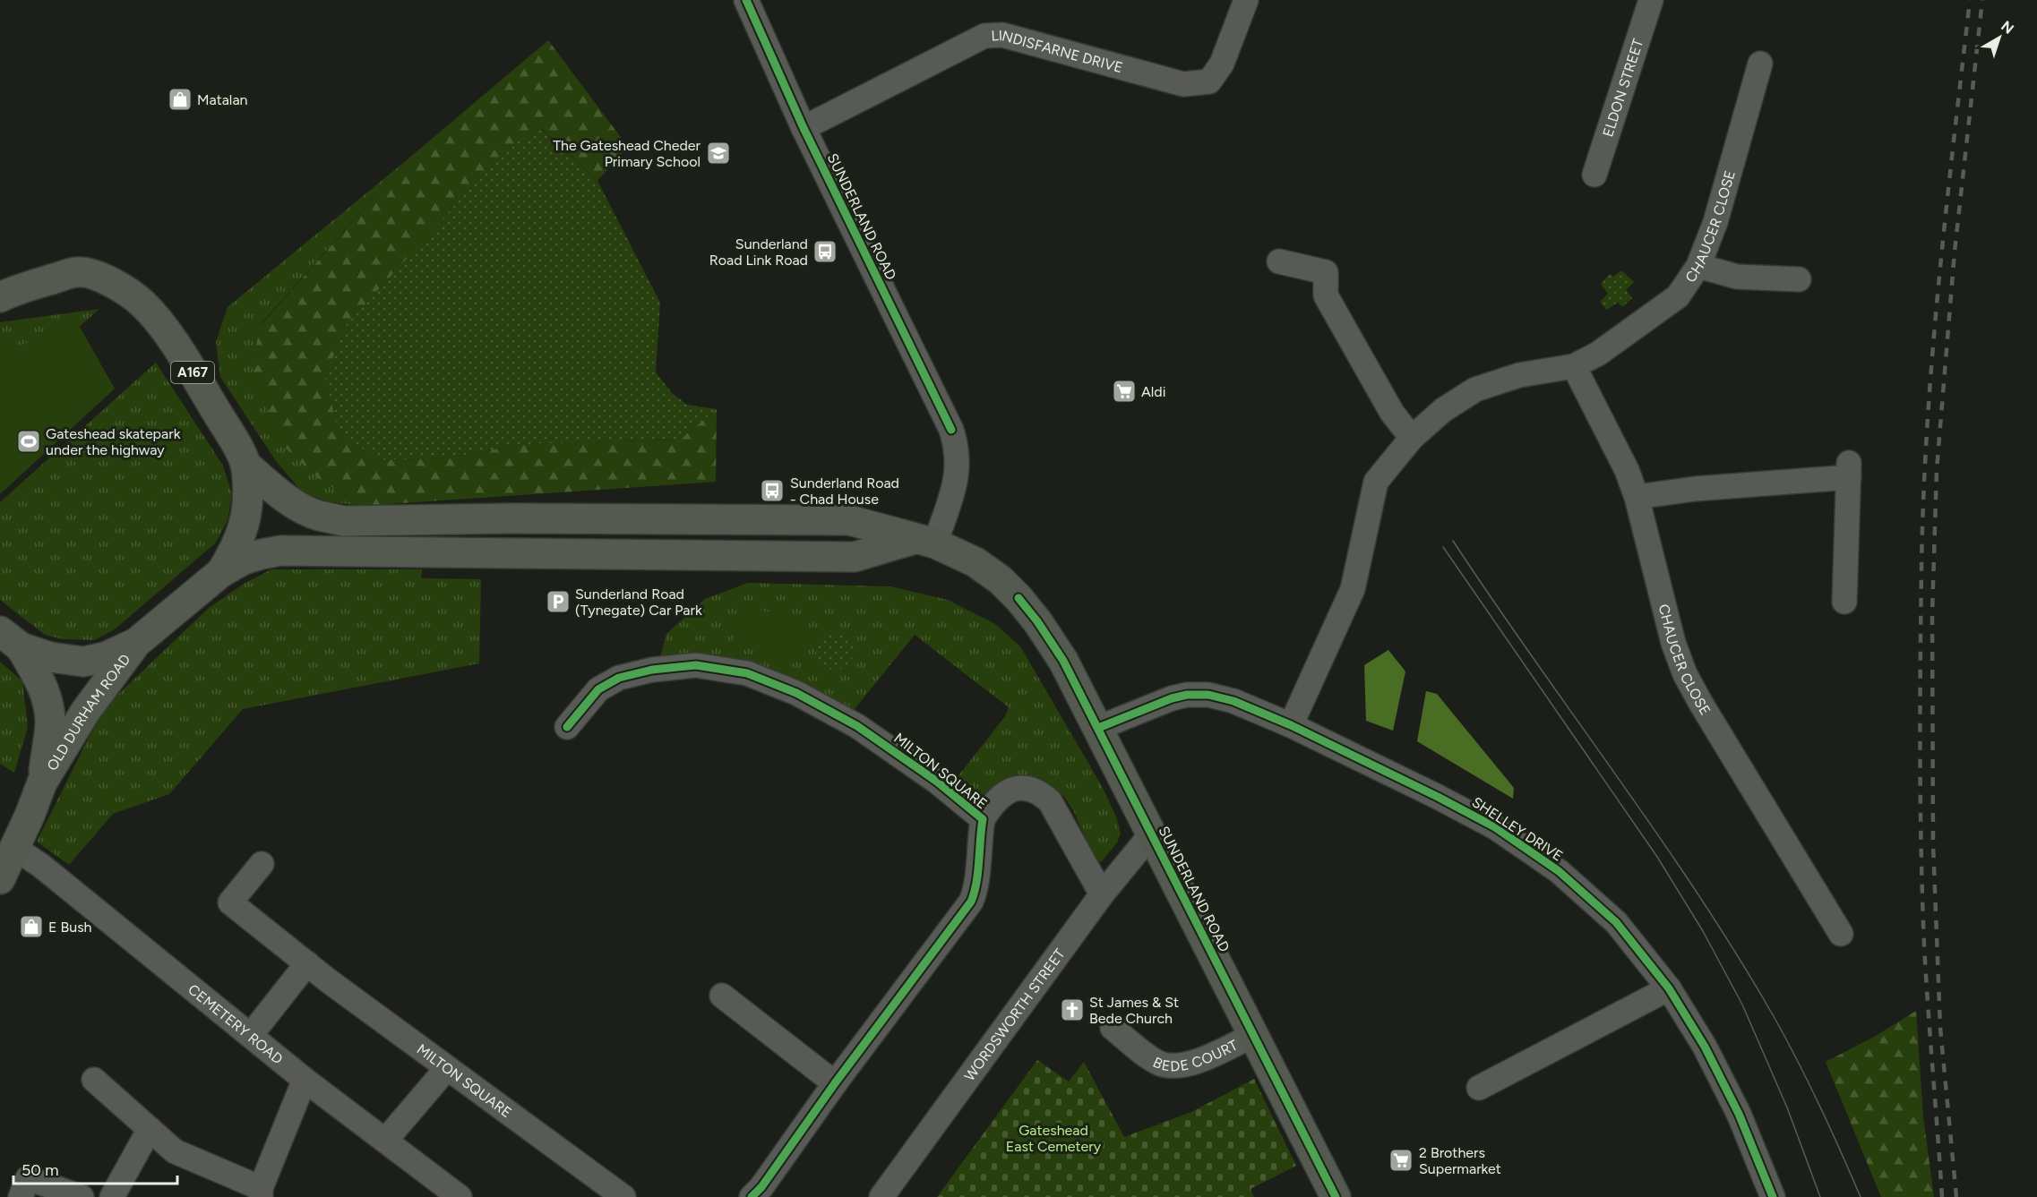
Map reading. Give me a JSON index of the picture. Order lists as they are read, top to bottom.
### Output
{
  "streets": {
    "main road": ["SUNDERLAND ROAD", "A167", "OLD DURHAM ROAD"],
    "street": [
      "LINDISFARNE DRIVE",
      "ELDON STREET",
      "CHAUCER CLOSE",
      "MILTON SQUARE",
      "SHELLEY DRIVE",
      "WORDSWORTH STREET",
      "CEMETERY ROAD",
      "BEDE COURT"
    ]
  },
  "crossings": [
    ["LINDISFARNE DRIVE", "SUNDERLAND ROAD"],
    ["SUNDERLAND ROAD", "SHELLEY DRIVE"],
    ["SUNDERLAND ROAD", "WORDSWORTH STREET"],
    ["SUNDERLAND ROAD", "BEDE COURT"],
    ["CHAUCER CLOSE", "SHELLEY DRIVE"],
    ["A167", "OLD DURHAM ROAD"],
    ["OLD DURHAM ROAD", "CEMETERY ROAD"]
  ],
  "parks": ["Gateshead East Cemetery"],
  "places": {
    "shop": ["Matalan", "E Bush"],
    "school or university": ["The Gateshead Cheder Primary School"],
    "bus stop": ["Sunderland Road Link Road", "Sunderland Road - Chad House"],
    "supermarket": ["Aldi", "2 Brothers Supermarket"],
    "sports": ["Gateshead skatepark under the highway"],
    "parking": ["Sunderland Road (Tynegate) Car Park"],
    "church": ["St James & St Bede Church"]
  },
  "scale_bar": "50 m",
  "north": "top right"
}
